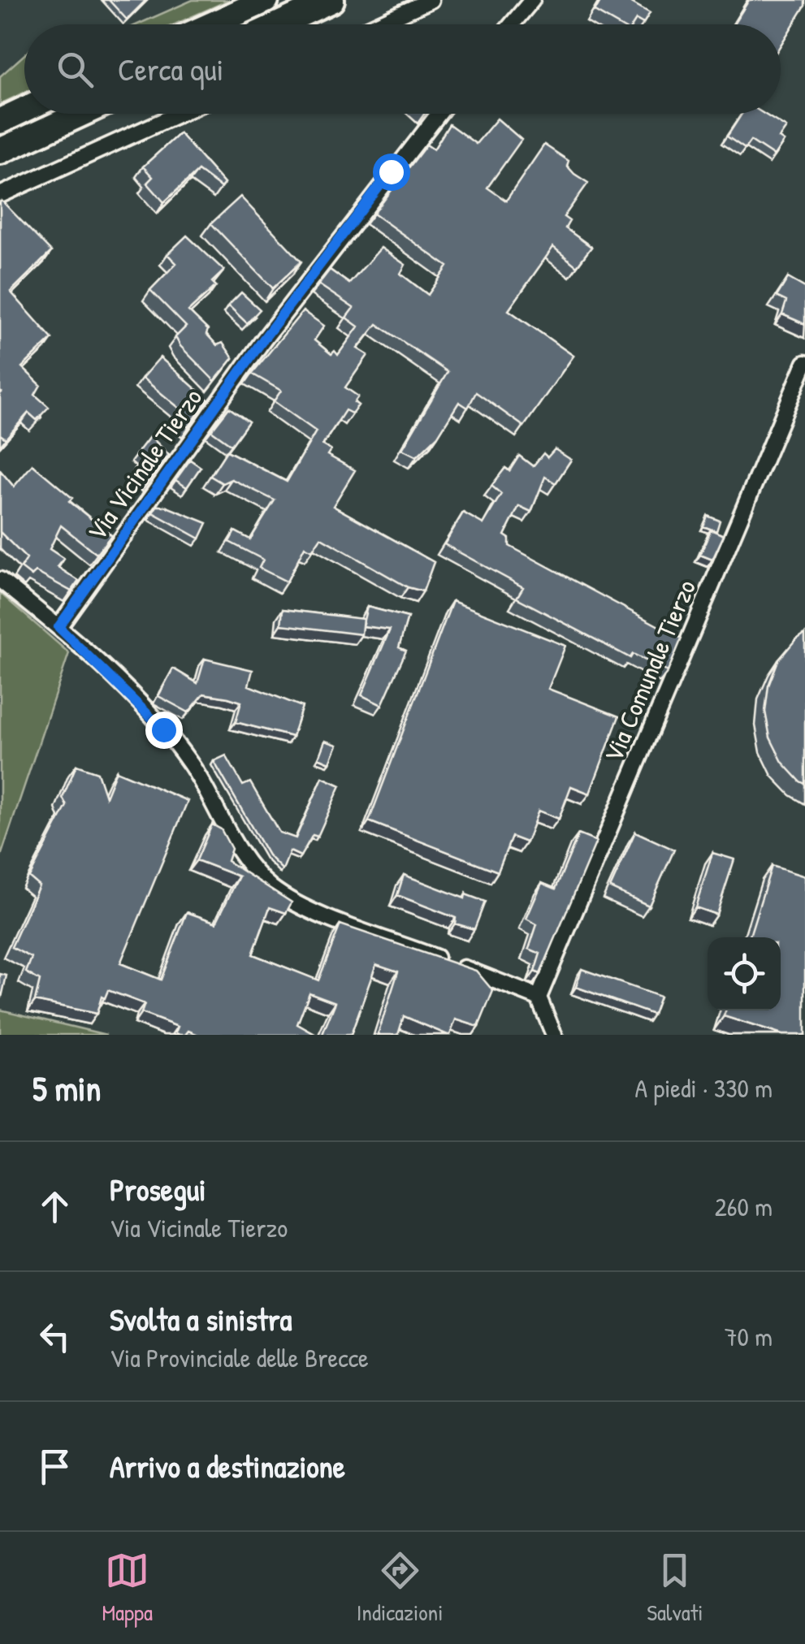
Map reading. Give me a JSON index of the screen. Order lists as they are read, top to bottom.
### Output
{
  "streets": {
    "street": ["Via Vicinale Tierzo", "Via Comunale Tierzo"]
  },
  "page": {
    "search": "Cerca qui",
    "heading": ["5 min", "A piedi · 330 m"],
    "list": [
      ["Prosegui", "Via Vicinale Tierzo", "260 m"],
      ["Svolta a sinistra", "Via Provinciale delle Brecce", "70 m"],
      "Arrivo a destinazione"
    ],
    "nav": ["Mappa", "Indicazioni", "Salvati"]
  }
}
